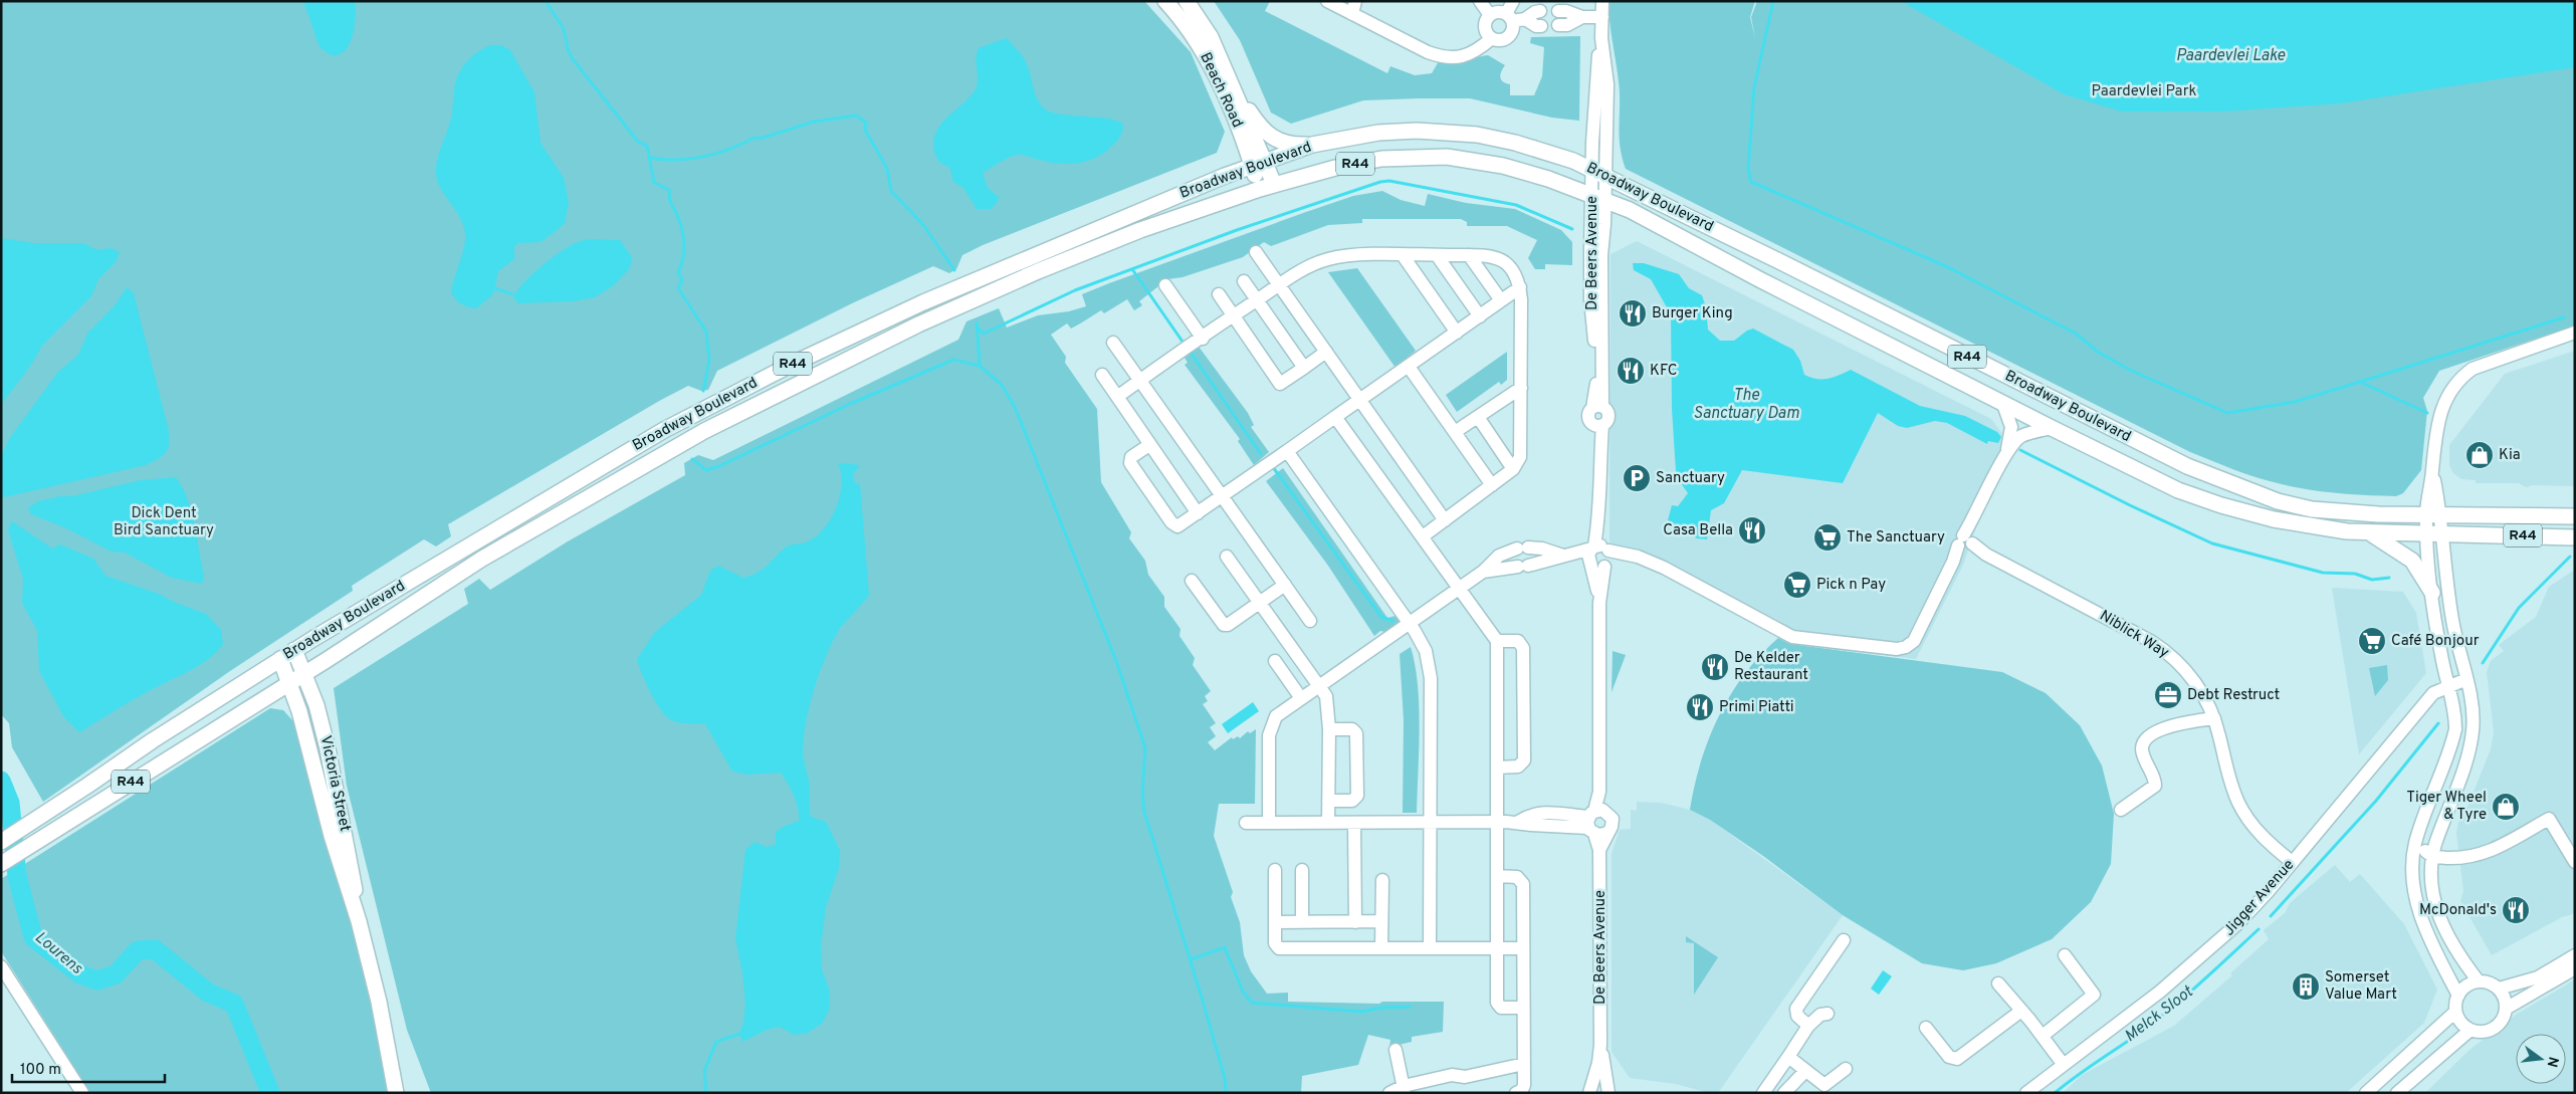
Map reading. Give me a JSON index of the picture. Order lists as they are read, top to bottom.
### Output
{
  "streets": {
    "main road": [
      "Beach Road",
      "R44",
      "Broadway Boulevard",
      "Victoria Street"
    ],
    "street": ["De Beers Avenue", "Niblick Way", "Jigger Avenue"]
  },
  "crossings": [
    ["Beach Road", "Broadway Boulevard"],
    ["Broadway Boulevard", "De Beers Avenue"],
    ["Broadway Boulevard", "Victoria Street"],
    ["Niblick Way", "Jigger Avenue"]
  ],
  "water": [
    "Paardevlei Lake",
    "The Sanctuary Dam",
    "Lourens",
    "Melck Sloot"
  ],
  "parks": ["Paardevlei Park", "Dick Dent Bird Sanctuary"],
  "places": {
    "restaurant": [
      "Burger King",
      "KFC",
      "Casa Bella",
      "De Kelder Restaurant",
      "Primi Piatti",
      "McDonald's"
    ],
    "shop": ["Kia", "Tiger Wheel & Tyre"],
    "parking": ["Sanctuary"],
    "supermarket": ["The Sanctuary", "Pick n Pay", "Café Bonjour"],
    "office": ["Debt Restruct"],
    "building": ["Somerset Value Mart"]
  },
  "scale_bar": "100 m",
  "north": "right"
}
